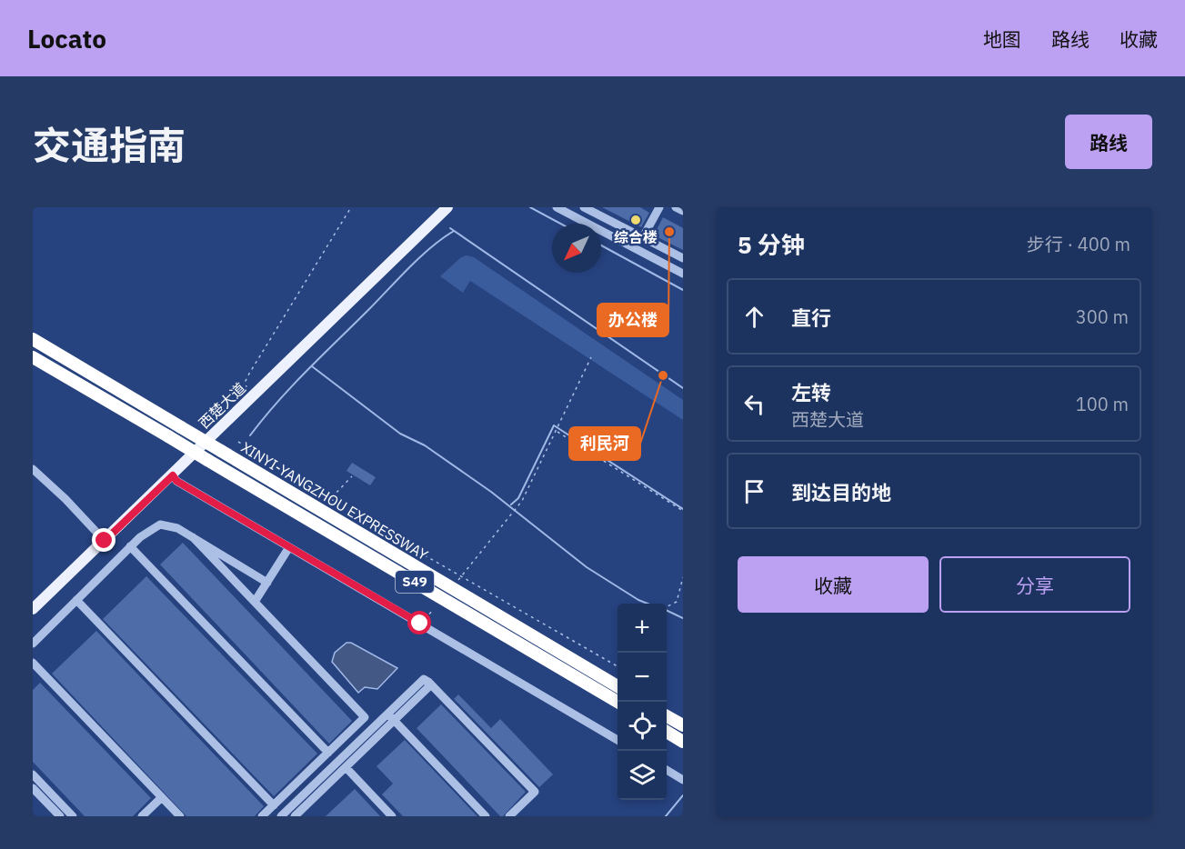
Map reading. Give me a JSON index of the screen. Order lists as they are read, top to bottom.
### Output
{
  "streets": {
    "highway": ["XINYI-YANGZHOU EXPRESSWAY", "S49"],
    "main road": ["西楚大道"]
  },
  "places": ["综合楼", "办公楼", "利民河"],
  "north": "bottom left",
  "page": {
    "header": "Locato",
    "nav": ["地图", "路线", "收藏"],
    "title": "交通指南",
    "buttons": [
      "路线",
      ["收藏", "分享"]
    ],
    "heading": ["5 分钟", "步行 · 400 m"],
    "list": [
      ["直行", "300 m"],
      ["左转", "西楚大道", "100 m"],
      "到达目的地"
    ],
    "map_buttons": ["+", "−"]
  }
}
